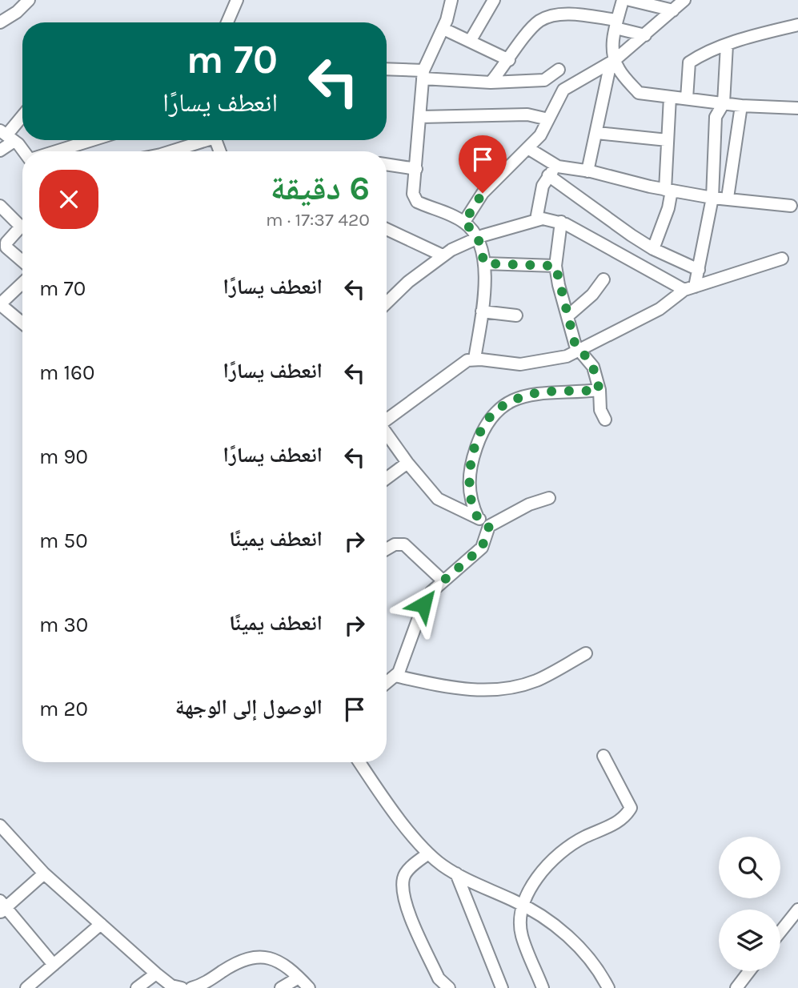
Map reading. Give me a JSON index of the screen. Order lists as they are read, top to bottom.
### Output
{
  "page": {
    "turn": ["70 m", "انعطف يسارًا"],
    "heading": ["6 دقيقة", "420 m · 17:37"],
    "list": [
      {
        "name": "انعطف يسارًا",
        "value": "70 m"
      },
      {
        "name": "انعطف يسارًا",
        "value": "160 m"
      },
      {
        "name": "انعطف يسارًا",
        "value": "90 m"
      },
      {
        "name": "انعطف يمينًا",
        "value": "50 m"
      },
      {
        "name": "انعطف يمينًا",
        "value": "30 m"
      },
      {
        "name": "الوصول إلى الوجهة",
        "value": "20 m"
      }
    ]
  }
}
